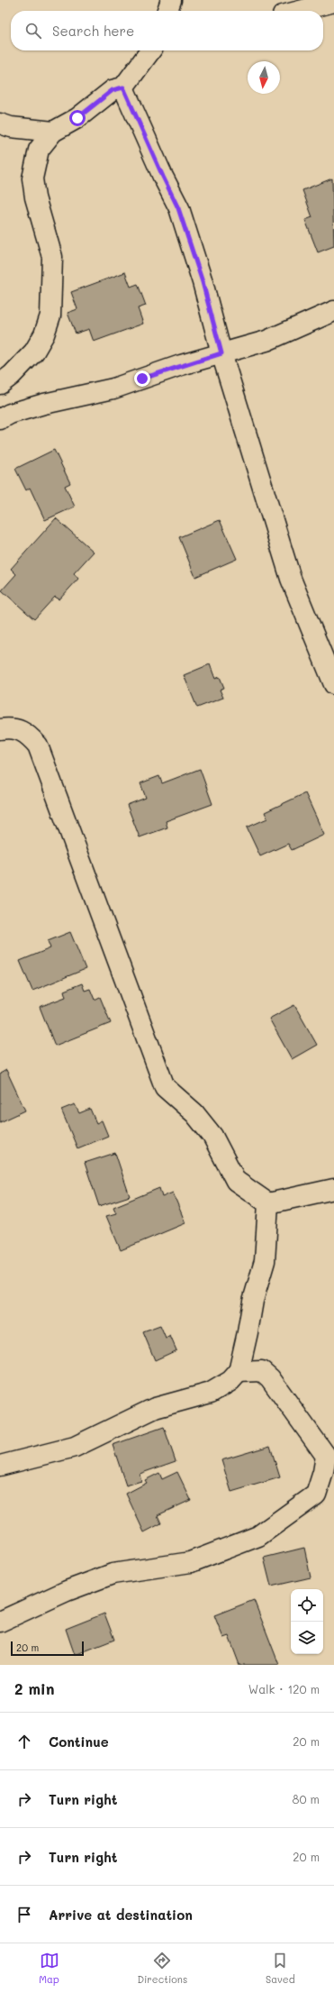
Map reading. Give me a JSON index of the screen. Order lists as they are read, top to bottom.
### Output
{
  "scale_bar": "20 m",
  "north": "bottom",
  "page": {
    "search": "Search here",
    "scale": "20 m",
    "heading": ["2 min", "Walk · 120 m"],
    "list": [
      ["Continue", "20 m"],
      ["Turn right", "80 m"],
      ["Turn right", "20 m"],
      "Arrive at destination"
    ],
    "nav": ["Map", "Directions", "Saved"]
  }
}
